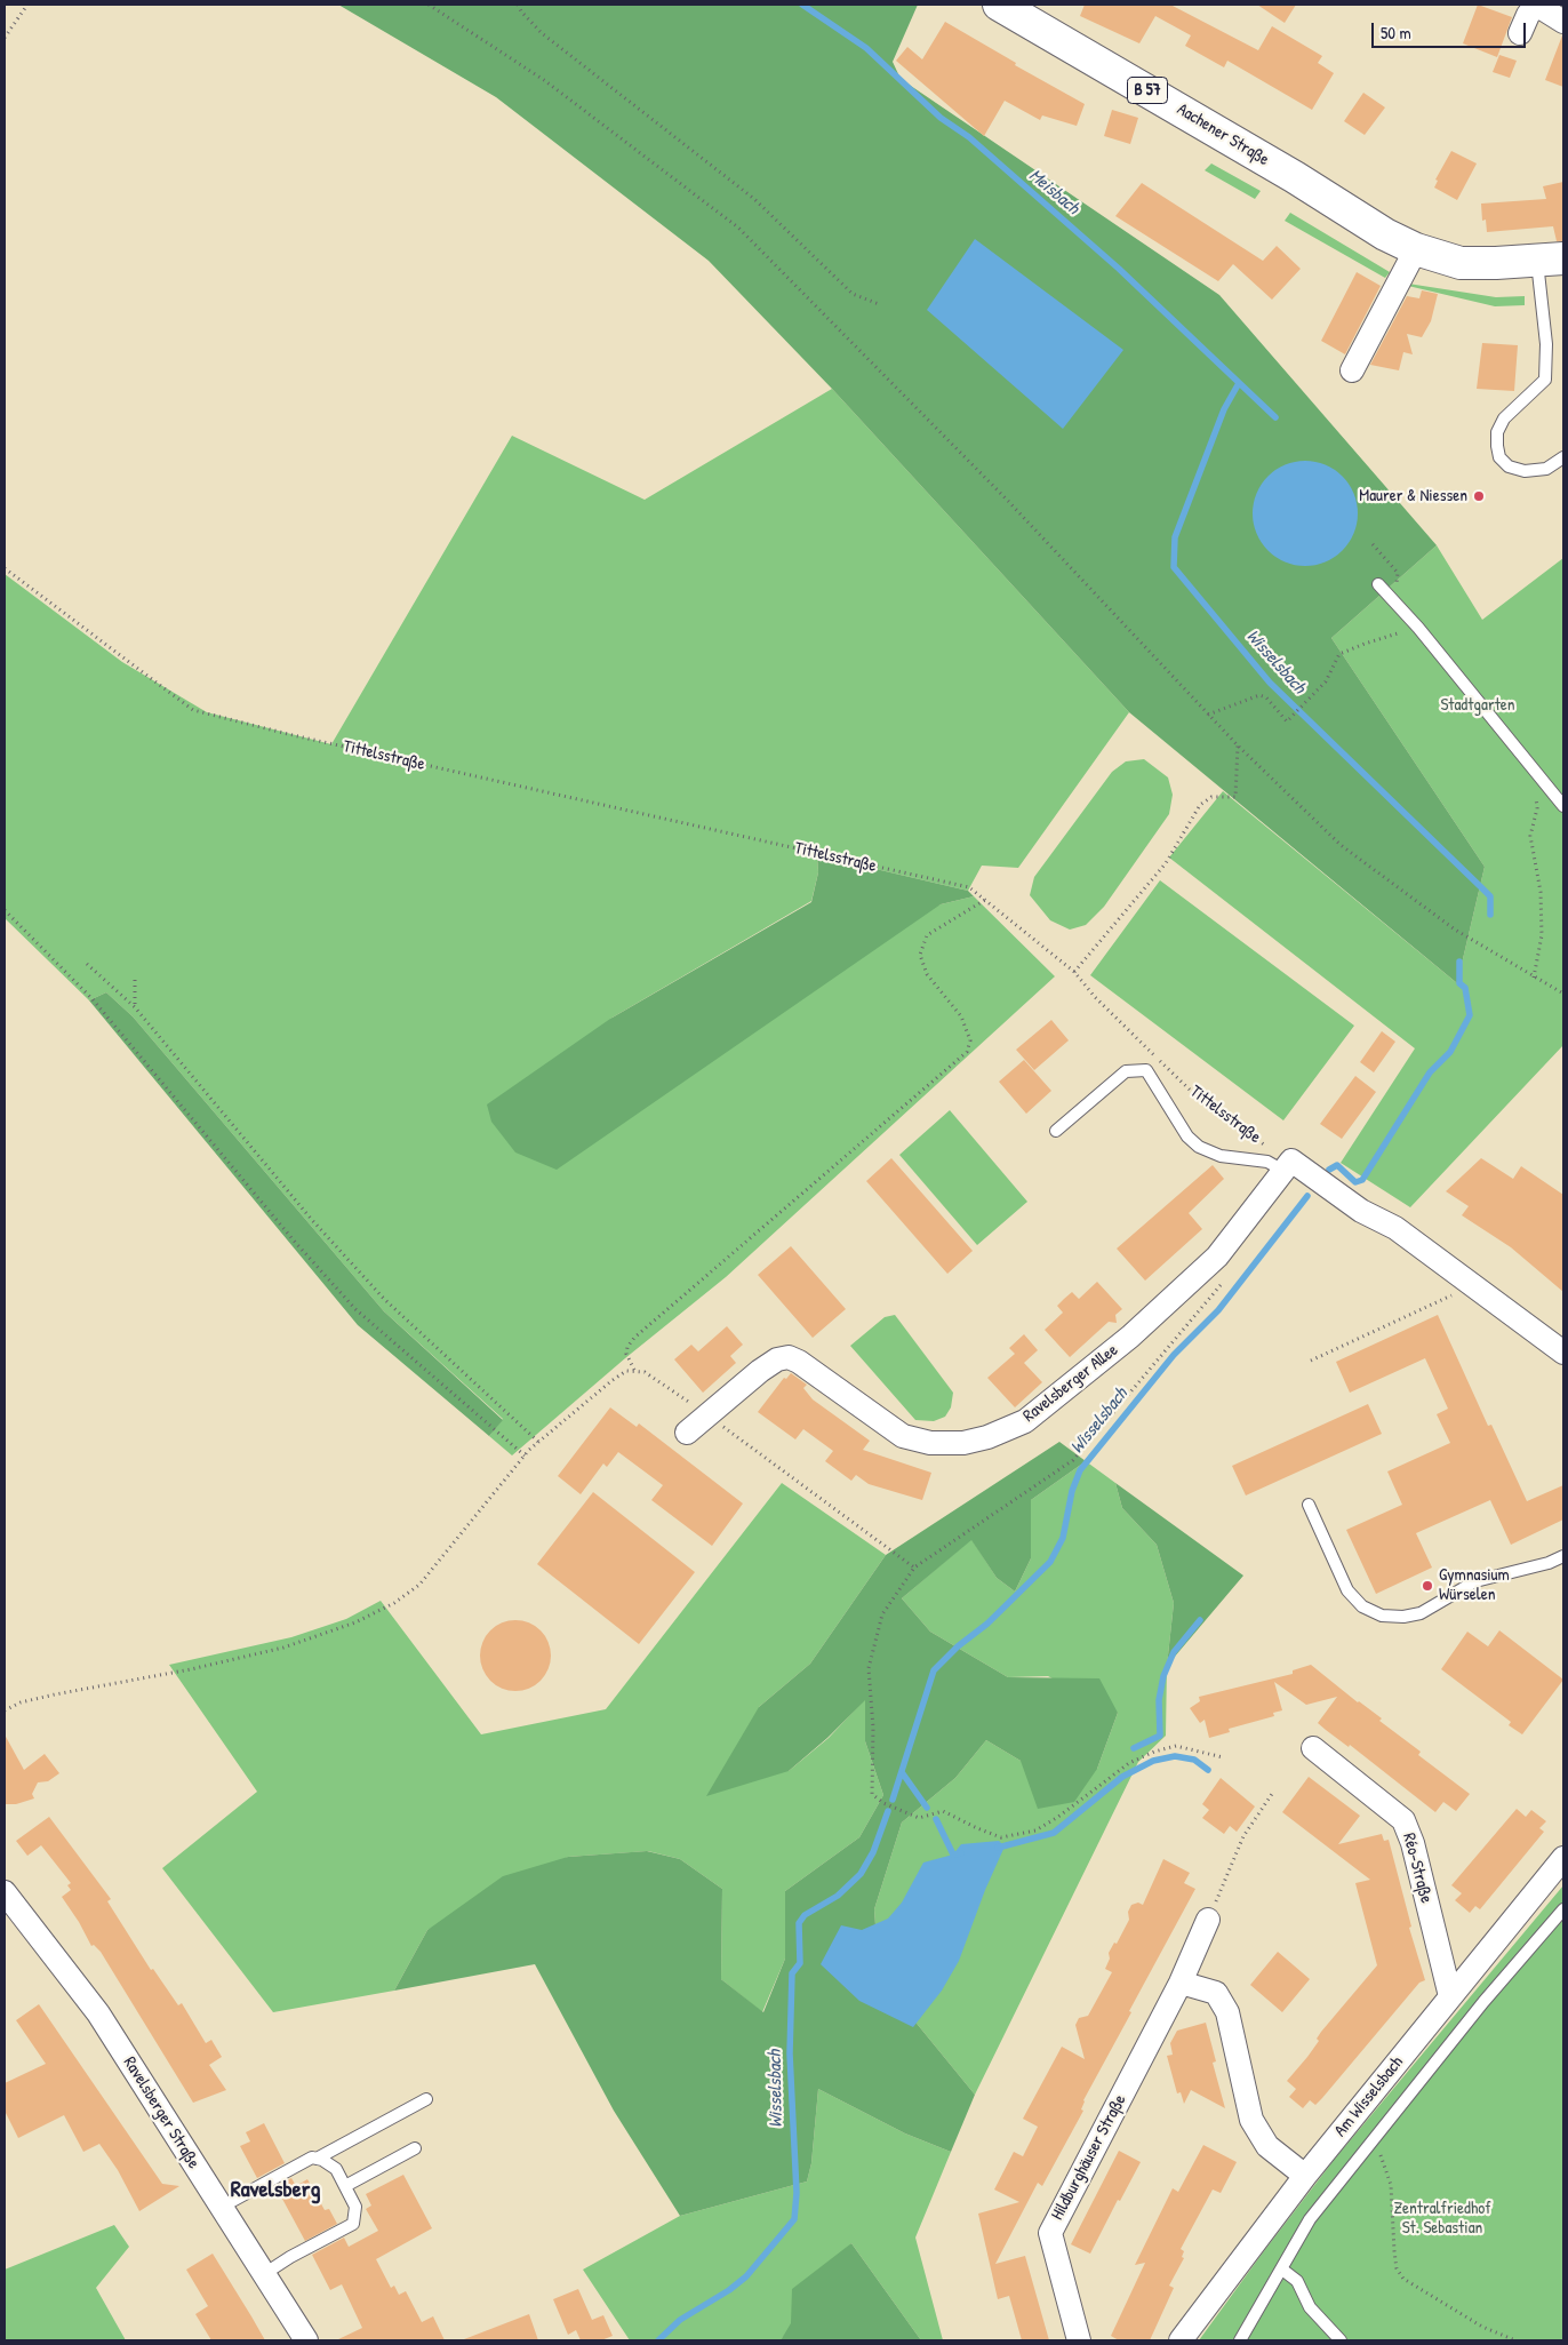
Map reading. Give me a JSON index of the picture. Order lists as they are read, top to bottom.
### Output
{
  "streets": {
    "main road": ["B 57", "Aachener Straße"],
    "street": [
      "Ravelsberger Allee",
      "Réo-Straße",
      "Am Wisselsbach",
      "Ravelsberger Straße",
      "Hildburghäuser Straße"
    ],
    "path": ["Tittelsstraße"]
  },
  "crossings": [
    ["Tittelsstraße", "Ravelsberger Allee"],
    ["Réo-Straße", "Am Wisselsbach"]
  ],
  "districts": ["Ravelsberg"],
  "water": ["Meisbach", "Wisselsbach"],
  "parks": ["Stadtgarten", "Zentralfriedhof St. Sebastian"],
  "places": ["Maurer & Niessen", "Gymnasium Würselen"],
  "scale_bar": "50 m"
}
